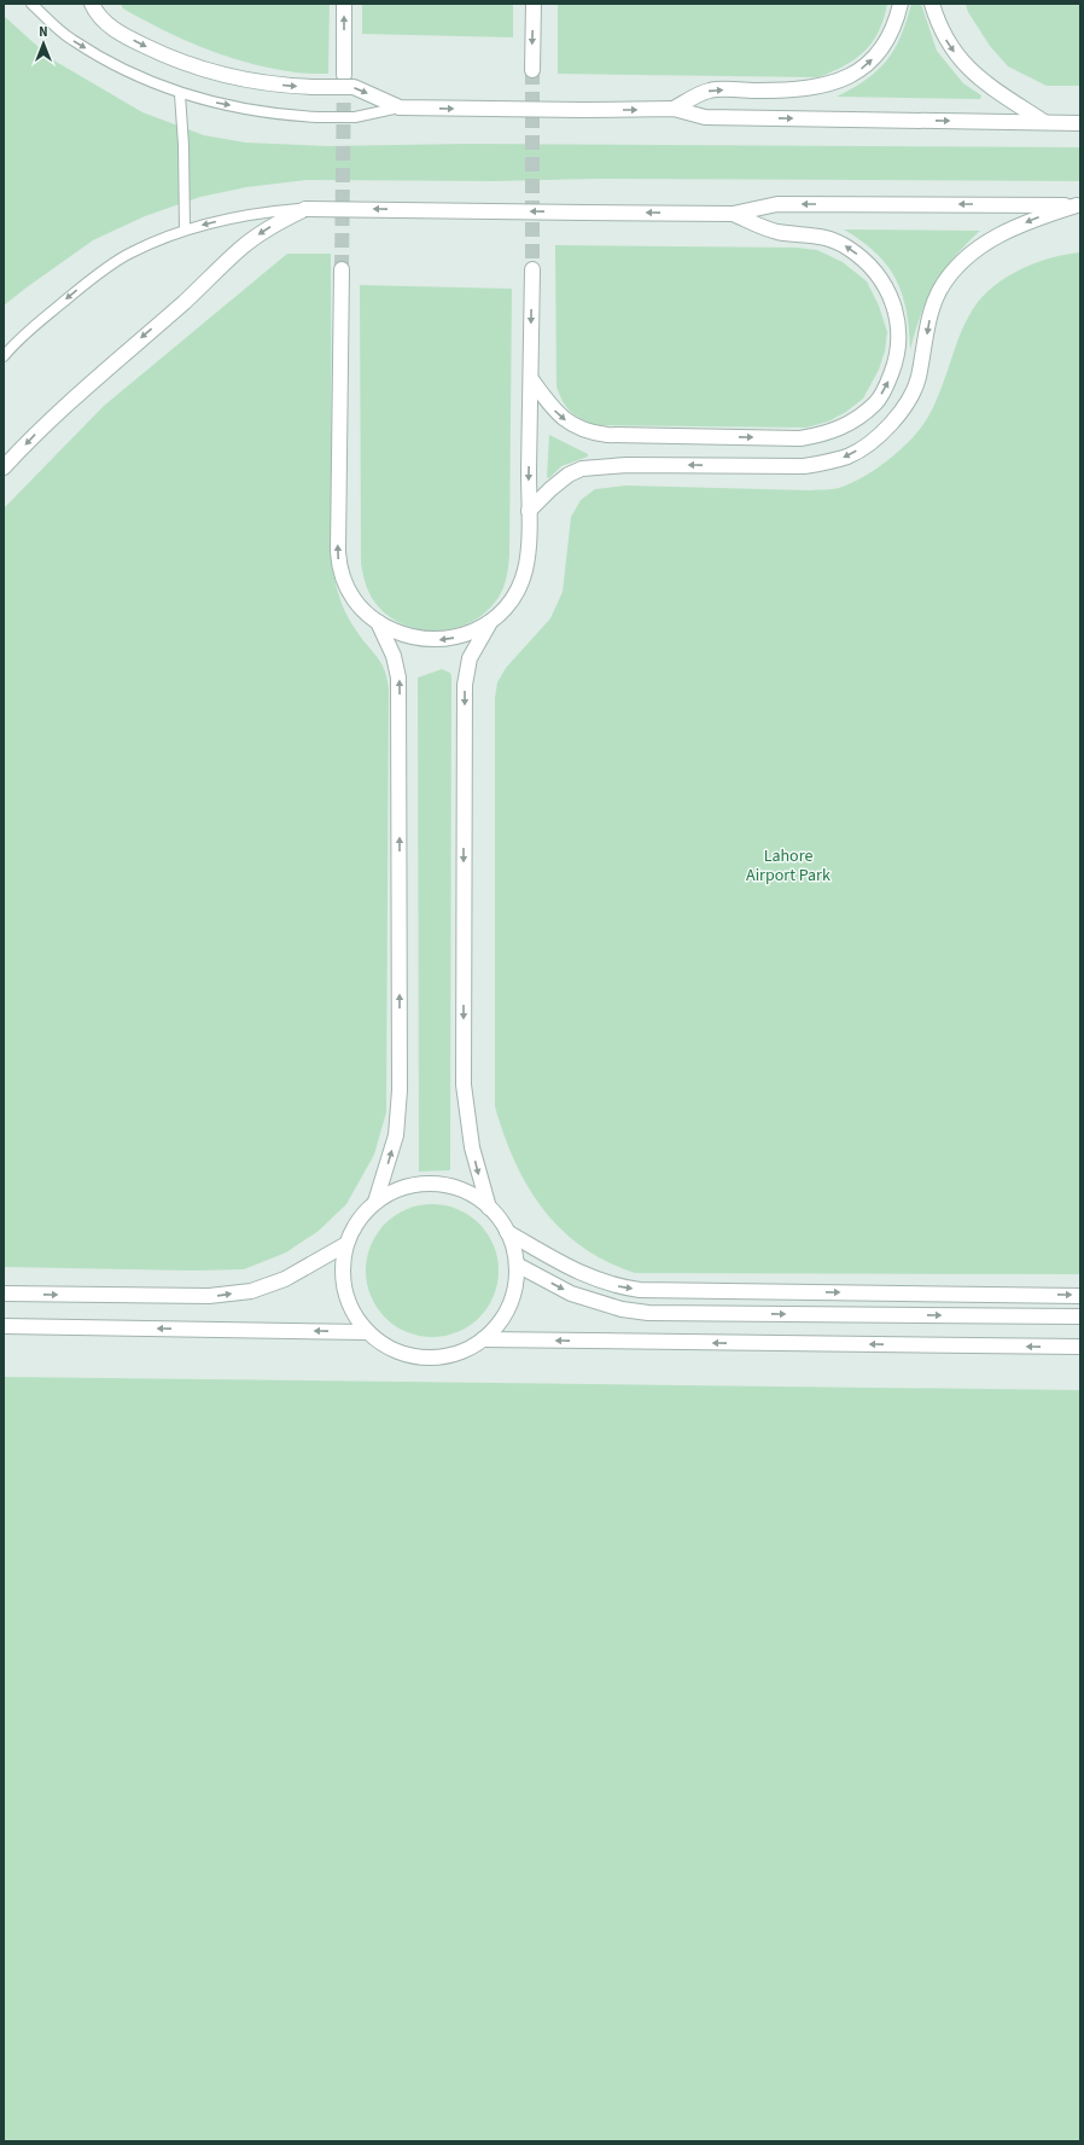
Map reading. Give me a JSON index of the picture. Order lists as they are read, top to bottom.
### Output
{
  "parks": ["Lahore Airport Park"],
  "north": "top"
}
